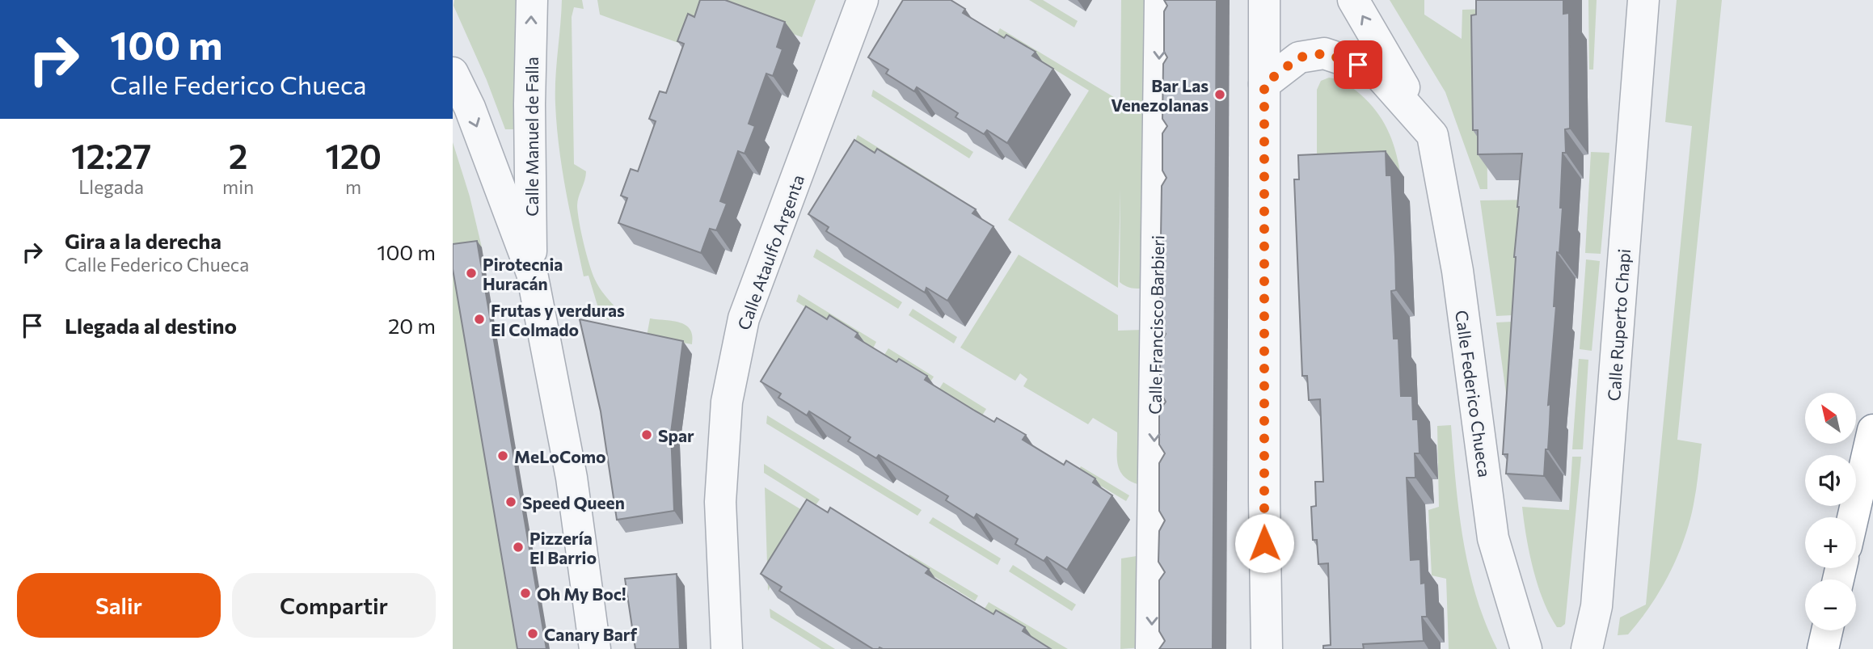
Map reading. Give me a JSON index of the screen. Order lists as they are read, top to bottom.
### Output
{
  "streets": {
    "street": [
      "Calle Manuel de Falla",
      "Calle Ataulfo Argenta",
      "Calle Francisco Barbieri",
      "Calle Ruperto Chapi",
      "Calle Federico Chueca"
    ]
  },
  "places": [
    "Bar Las Venezolanas",
    "Pirotecnia Huracán",
    "Frutas y verduras El Colmado",
    "Spar",
    "MeLoComo",
    "Speed Queen",
    "Pizzería El Barrio",
    "Oh My Boc!",
    "Canary Barf"
  ],
  "north": "top left",
  "page": {
    "turn": ["100 m", "Calle Federico Chueca"],
    "eta": [
      "12:27",
      "Llegada",
      "2",
      "min",
      "120",
      "m"
    ],
    "list": [
      {
        "name": "Gira a la derecha",
        "note": "Calle Federico Chueca",
        "value": "100 m"
      },
      {
        "name": "Llegada al destino",
        "value": "20 m"
      }
    ],
    "map_buttons": ["+", "−"],
    "buttons": ["Salir", "Compartir"]
  }
}
